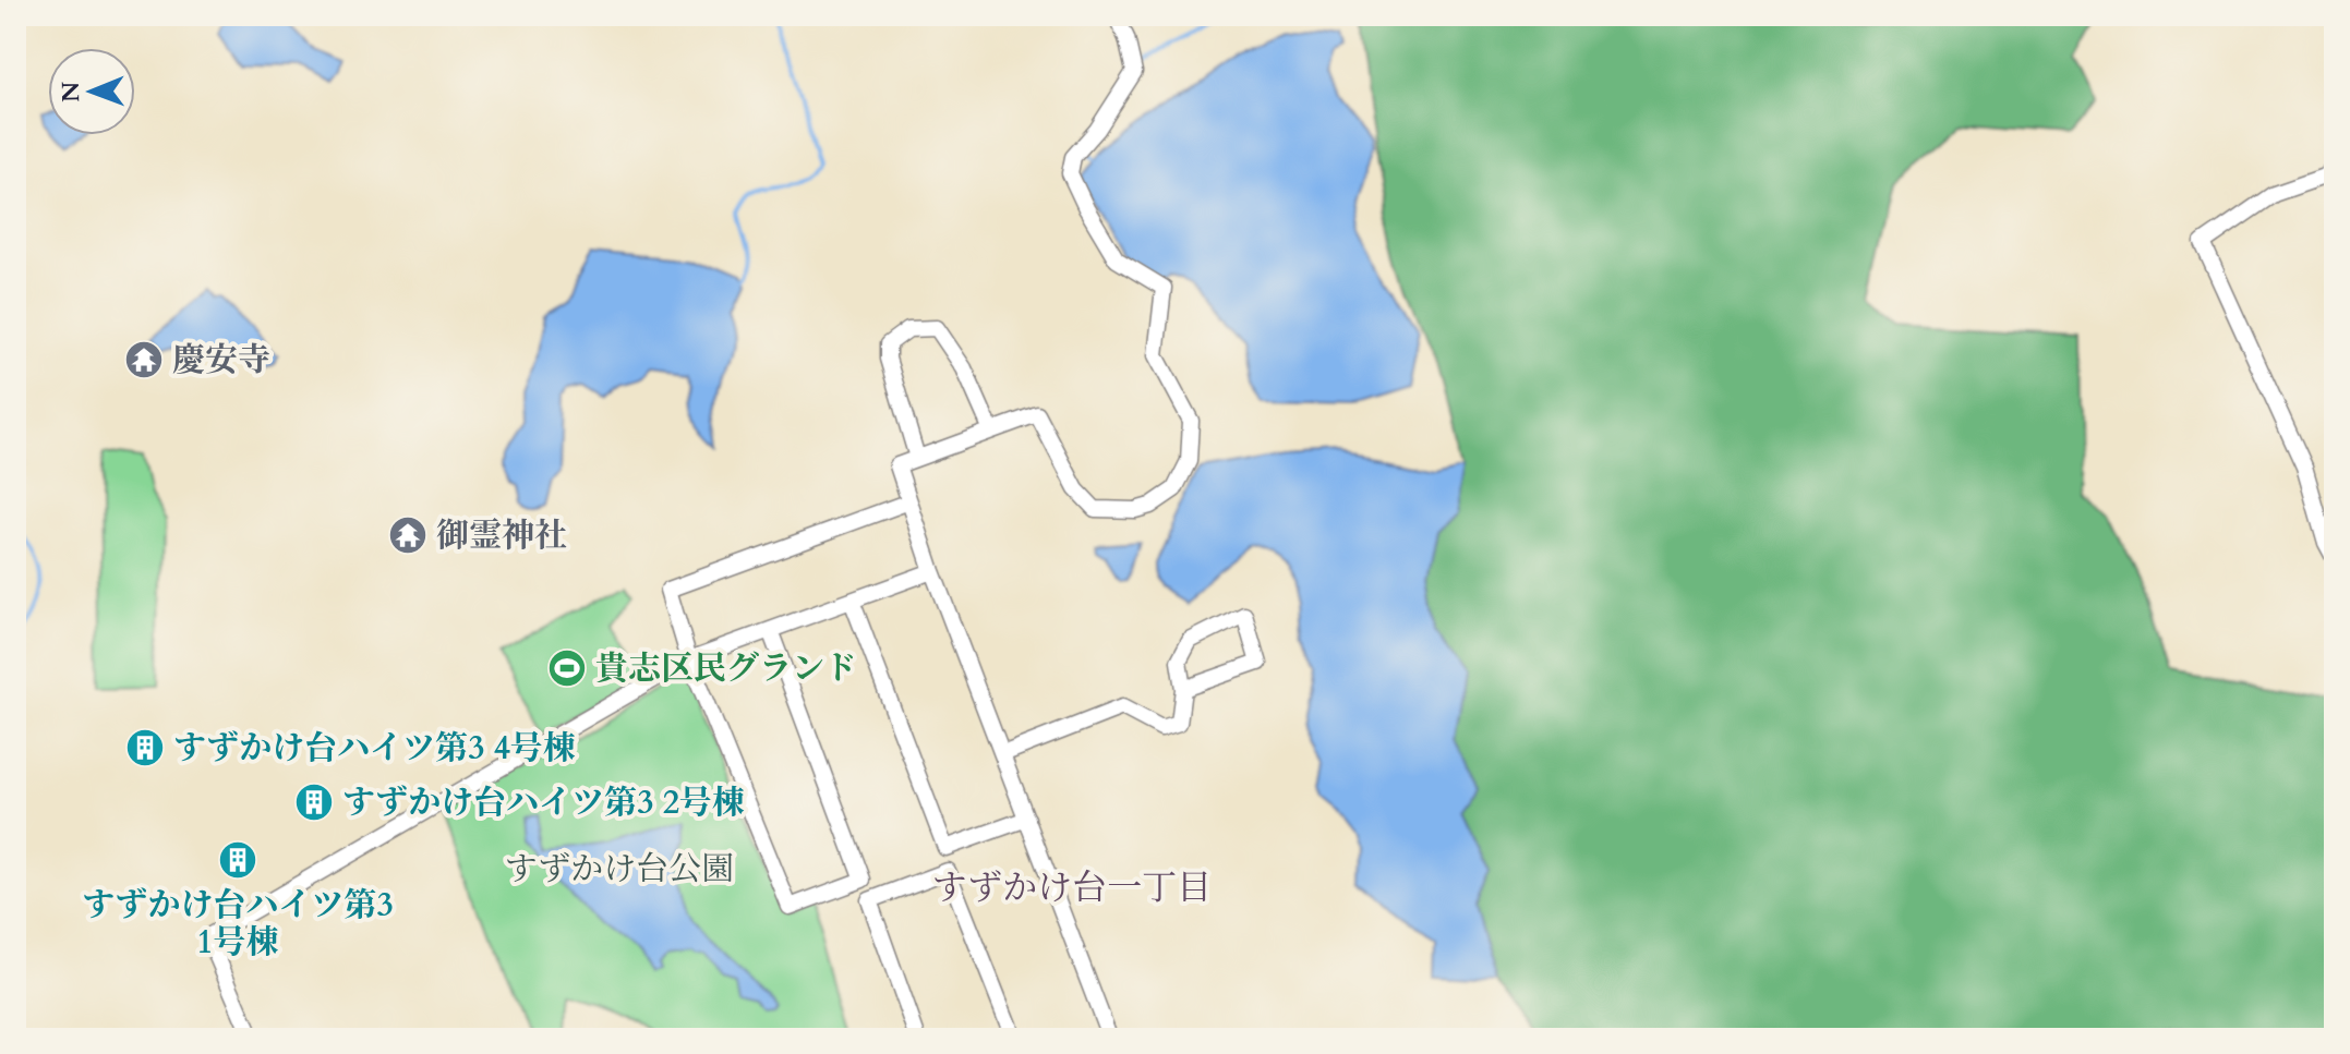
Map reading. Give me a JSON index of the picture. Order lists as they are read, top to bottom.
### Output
{
  "districts": ["すずかけ台一丁目"],
  "parks": ["すずかけ台公園"],
  "places": {
    "temple": ["慶安寺", "御霊神社"],
    "sports": ["貴志区民グランド"],
    "building": ["すずかけ台ハイツ第3 4号棟", "すずかけ台ハイツ第3 2号棟", "すずかけ台ハイツ第3 1号棟"]
  },
  "north": "left"
}
